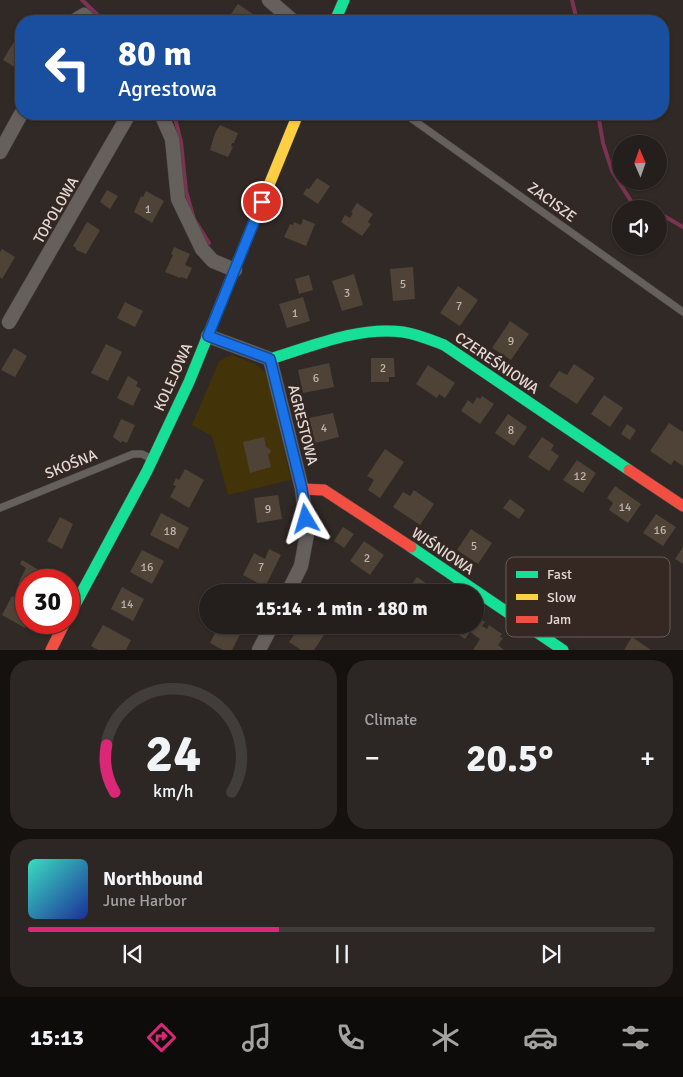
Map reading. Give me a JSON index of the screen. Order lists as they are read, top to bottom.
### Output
{
  "streets": {
    "street": [
      "TOPOLOWA",
      "CZEREŚNIOWA",
      "KOLEJOWA",
      "AGRESTOWA",
      "WIŚNIOWA"
    ],
    "lane": ["ZACISZE", "SKOŚNA"]
  },
  "crossings": [
    ["CZEREŚNIOWA", "AGRESTOWA"],
    ["KOLEJOWA", "SKOŚNA"],
    ["AGRESTOWA", "WIŚNIOWA"]
  ],
  "house_numbers": [
    "1",
    "5",
    "3",
    "7",
    "1",
    "9",
    "2",
    "6",
    "4",
    "8",
    "12",
    "14",
    "9",
    "16",
    "18",
    "5",
    "2",
    "16",
    "7",
    "14"
  ],
  "legend": ["Fast", "Slow", "Jam"],
  "north": "top",
  "page": {
    "turn": ["80 m", "Agrestowa"],
    "limit": "30",
    "trip": "15:14 · 1 min · 180 m",
    "tile": "Climate",
    "heat": ["−", "20.5°", "+"],
    "song": ["Northbound", "June Harbor"],
    "tabs": "15:13",
    "gauge": ["24", "km/h"]
  }
}
